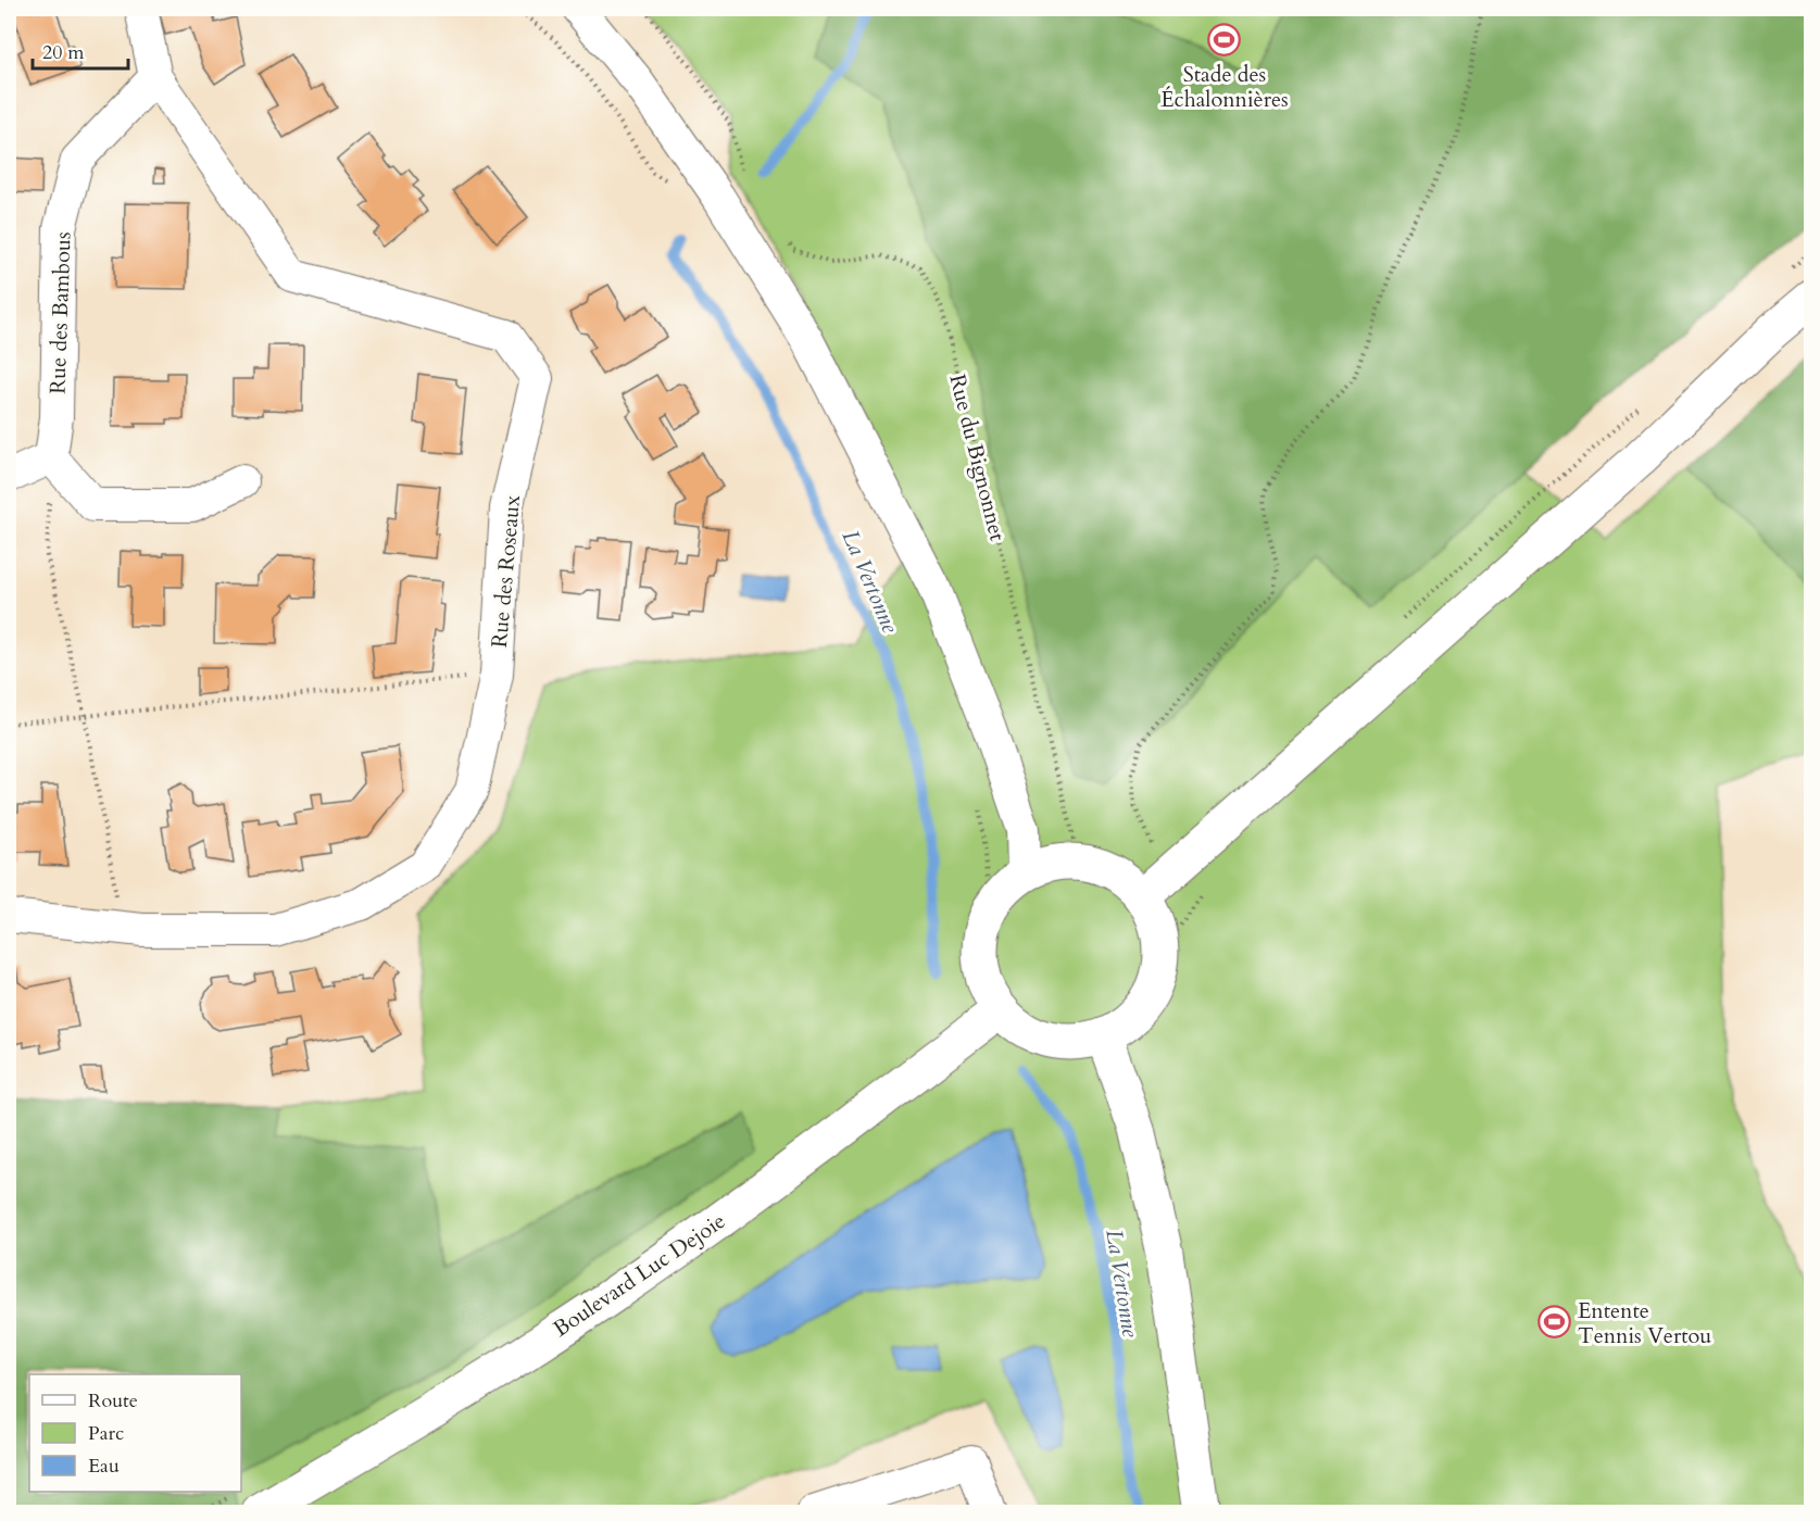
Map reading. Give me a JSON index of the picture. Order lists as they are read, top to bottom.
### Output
{
  "streets": {
    "main road": ["Boulevard Luc Dejoie"],
    "street": ["Rue des Bambous", "Rue des Roseaux"],
    "path": ["Rue du Bignonnet"]
  },
  "crossings": [
    ["Rue des Bambous", "Rue des Roseaux"],
    ["Rue du Bignonnet", "Boulevard Luc Dejoie"]
  ],
  "water": ["La Vertonne"],
  "places": {
    "sports": ["Stade des Échalonnières", "Entente Tennis Vertou"]
  },
  "legend": ["Route", "Parc", "Eau"],
  "scale_bar": "20 m"
}
